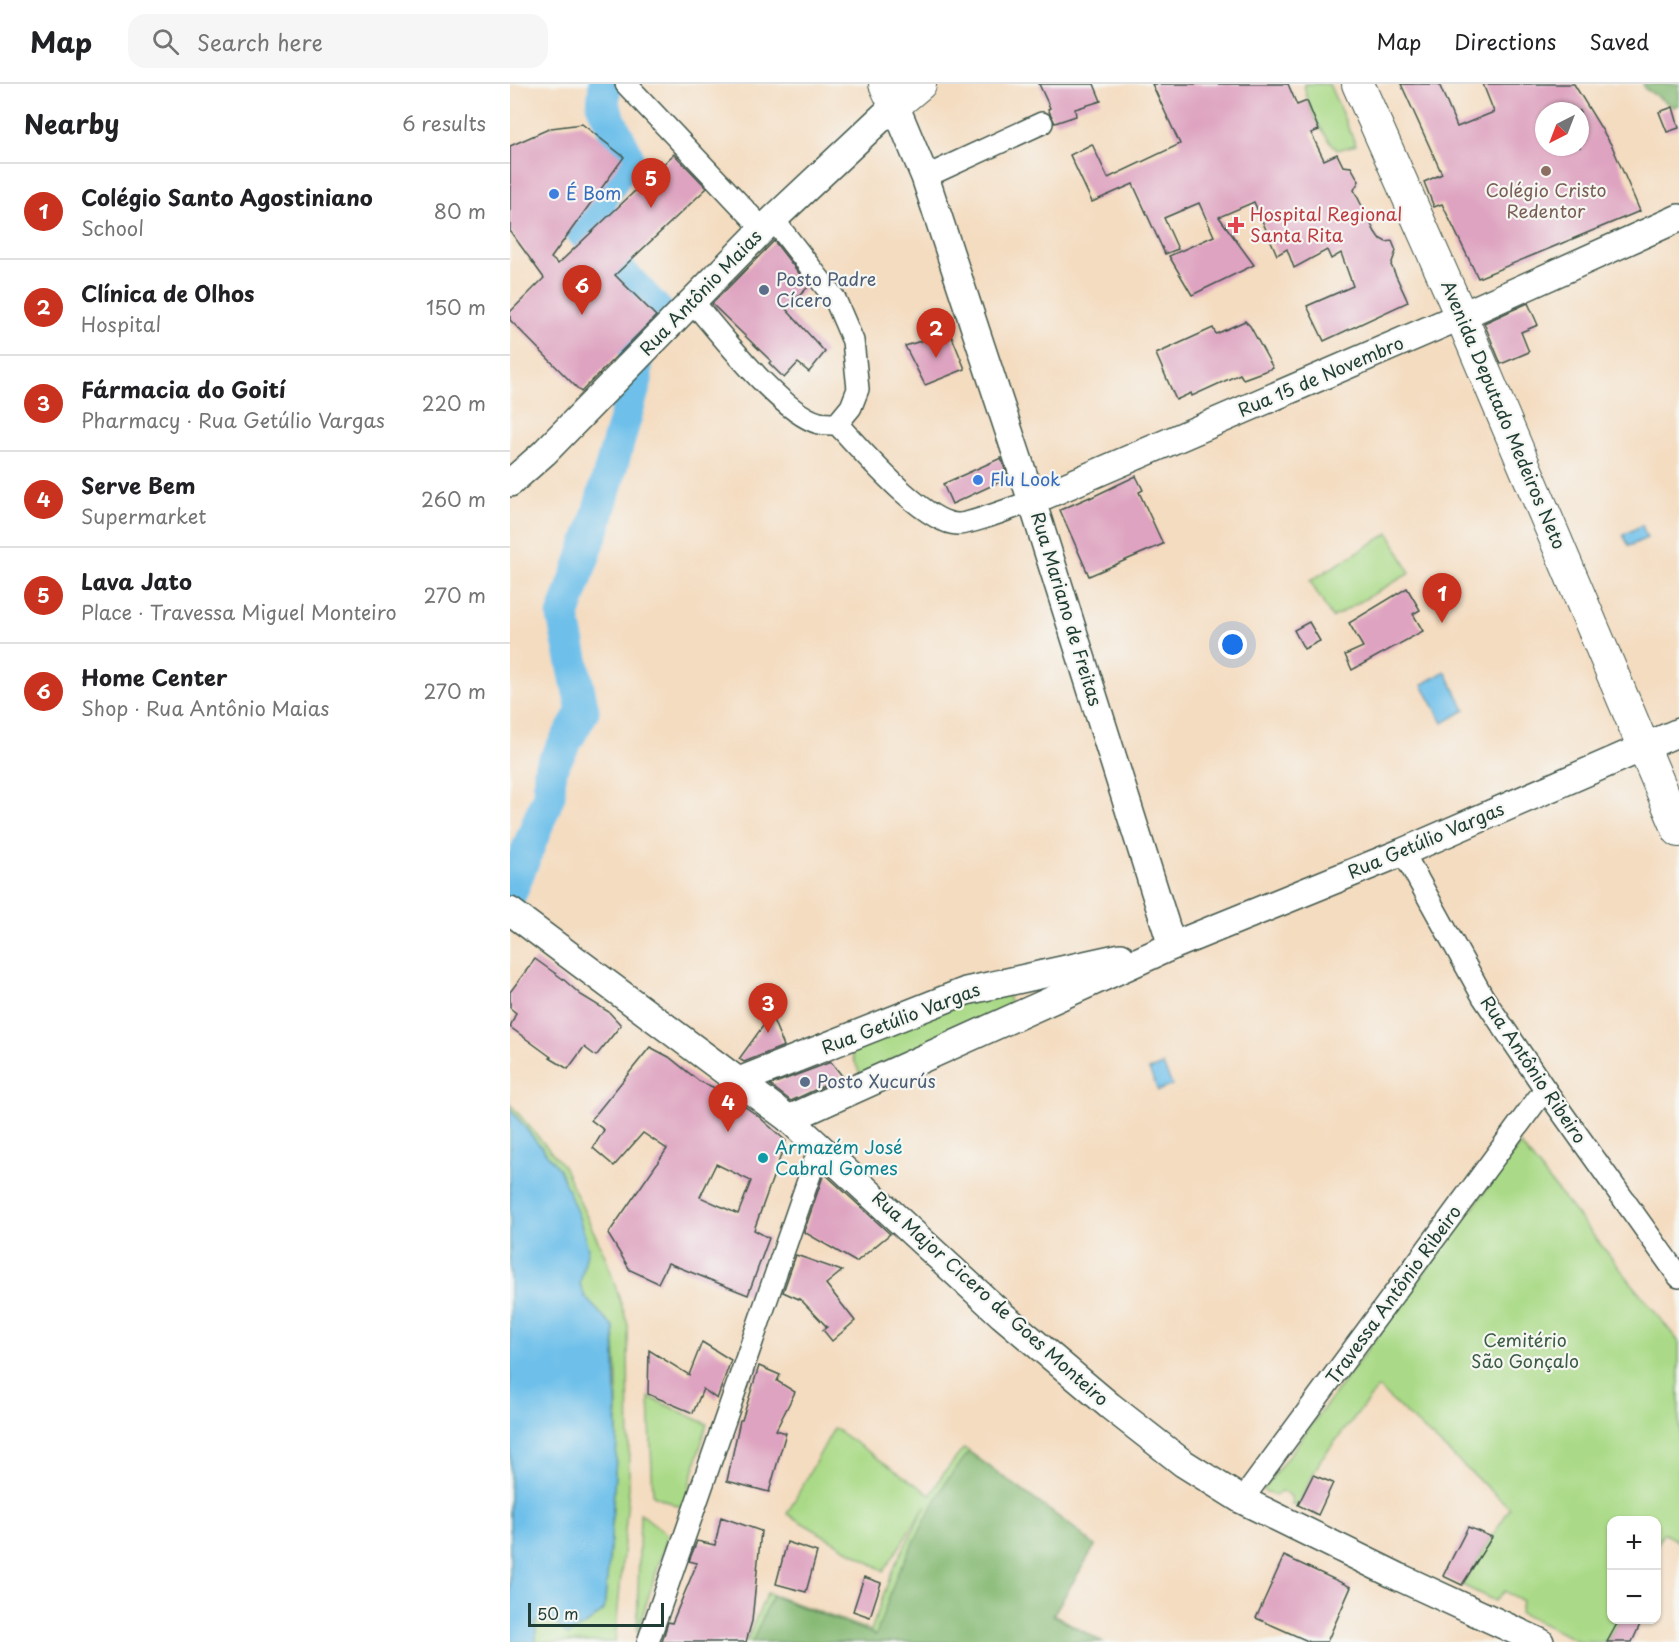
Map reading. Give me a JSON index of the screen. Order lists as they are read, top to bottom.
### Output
{
  "streets": {
    "main road": ["Avenida Deputado Medeiros Neto"],
    "street": [
      "Rua Antônio Maias",
      "Rua 15 de Novembro",
      "Rua Mariano de Freitas",
      "Rua Getúlio Vargas",
      "Rua Antônio Ribeiro",
      "Travessa Antônio Ribeiro",
      "Rua Major Cicero de Goes Monteiro"
    ]
  },
  "crossings": [
    ["Rua Antônio Maias", "Rua Mariano de Freitas"],
    ["Rua 15 de Novembro", "Avenida Deputado Medeiros Neto"],
    ["Rua 15 de Novembro", "Rua Mariano de Freitas"],
    ["Avenida Deputado Medeiros Neto", "Rua Getúlio Vargas"],
    ["Rua Mariano de Freitas", "Rua Getúlio Vargas"],
    ["Rua Getúlio Vargas", "Rua Antônio Ribeiro"],
    ["Rua Getúlio Vargas", "Rua Major Cicero de Goes Monteiro"],
    ["Rua Antônio Ribeiro", "Travessa Antônio Ribeiro"],
    ["Travessa Antônio Ribeiro", "Rua Major Cicero de Goes Monteiro"]
  ],
  "parks": ["Cemitério São Gonçalo"],
  "places": {
    "other": [
      "Colégio Cristo Redentor",
      "É Bom",
      "Posto Padre Cícero",
      "Flu Look",
      "Posto Xucurús",
      "Armazém José Cabral Gomes"
    ],
    "health": ["Hospital Regional Santa Rita"]
  },
  "scale_bar": "50 m",
  "north": "bottom left",
  "page": {
    "header": "Map",
    "search": "Search here",
    "nav": ["Map", "Directions", "Saved"],
    "heading": ["Nearby", "6 results"],
    "pins": [
      "5",
      "6",
      "2",
      "1",
      "3",
      "4"
    ],
    "list": [
      {
        "mark": "1",
        "name": "Colégio Santo Agostiniano",
        "note": "School",
        "value": "80 m"
      },
      {
        "mark": "2",
        "name": "Clínica de Olhos",
        "note": "Hospital",
        "value": "150 m"
      },
      {
        "mark": "3",
        "name": "Fármacia do Goití",
        "note": "Pharmacy · Rua Getúlio Vargas",
        "value": "220 m"
      },
      {
        "mark": "4",
        "name": "Serve Bem",
        "note": "Supermarket",
        "value": "260 m"
      },
      {
        "mark": "5",
        "name": "Lava Jato",
        "note": "Place · Travessa Miguel Monteiro",
        "value": "270 m"
      },
      {
        "mark": "6",
        "name": "Home Center",
        "note": "Shop · Rua Antônio Maias",
        "value": "270 m"
      }
    ],
    "map_buttons": ["+", "−"],
    "scale": "50 m"
  }
}
